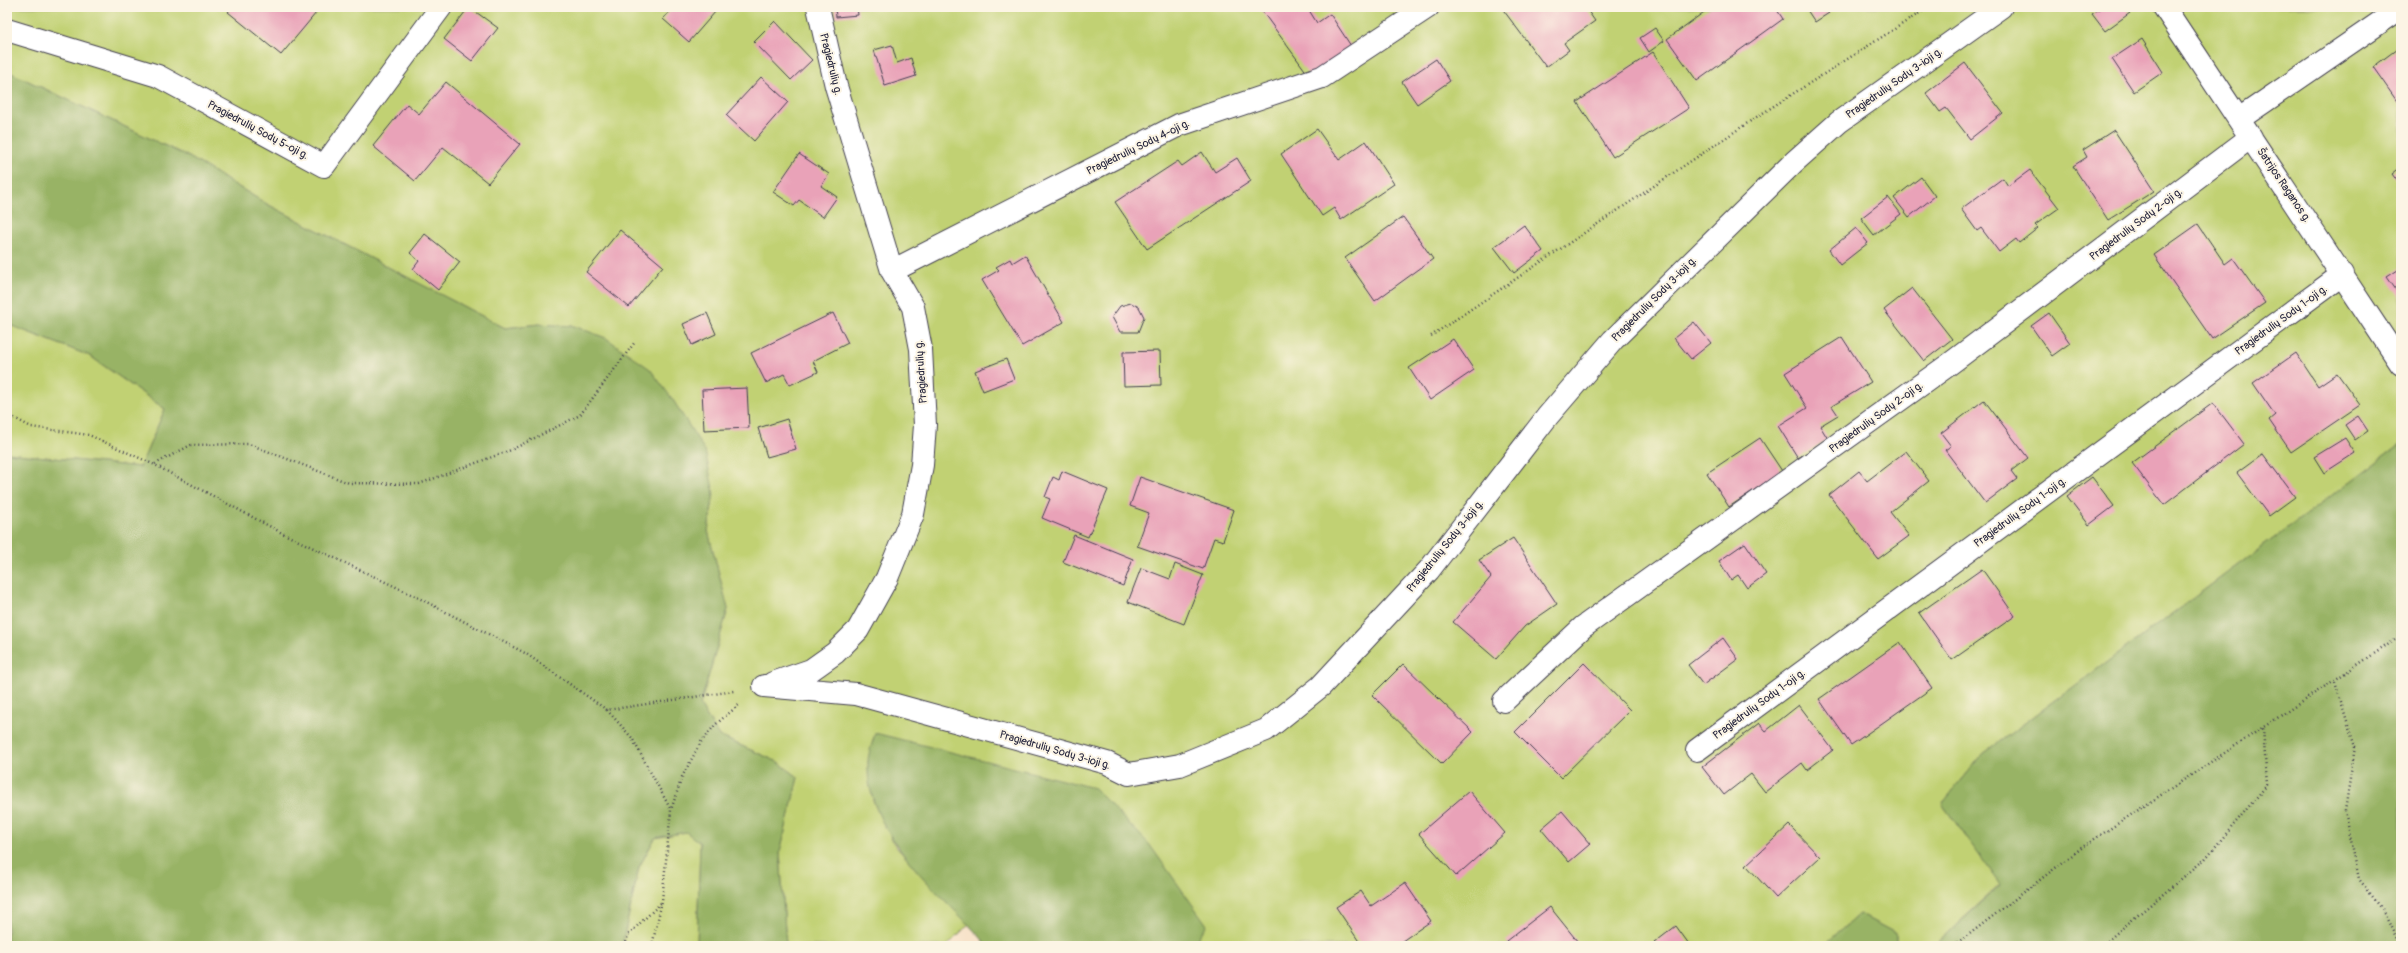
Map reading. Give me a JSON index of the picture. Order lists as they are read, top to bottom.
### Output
{
  "streets": {
    "street": [
      "Pragiedrulių g.",
      "Pragiedrulių Sodų 3-ioji g.",
      "Pragiedrulių Sodų 5-oji g.",
      "Pragiedrulių Sodų 4-oji g.",
      "Šatrijos Raganos g.",
      "Pragiedrulių Sodų 2-oji g.",
      "Pragiedrulių Sodų 1-oji g."
    ]
  },
  "crossings": [
    ["Pragiedrulių g.", "Pragiedrulių Sodų 3-ioji g."],
    ["Pragiedrulių g.", "Pragiedrulių Sodų 4-oji g."],
    ["Šatrijos Raganos g.", "Pragiedrulių Sodų 2-oji g."],
    ["Šatrijos Raganos g.", "Pragiedrulių Sodų 1-oji g."]
  ]
}
